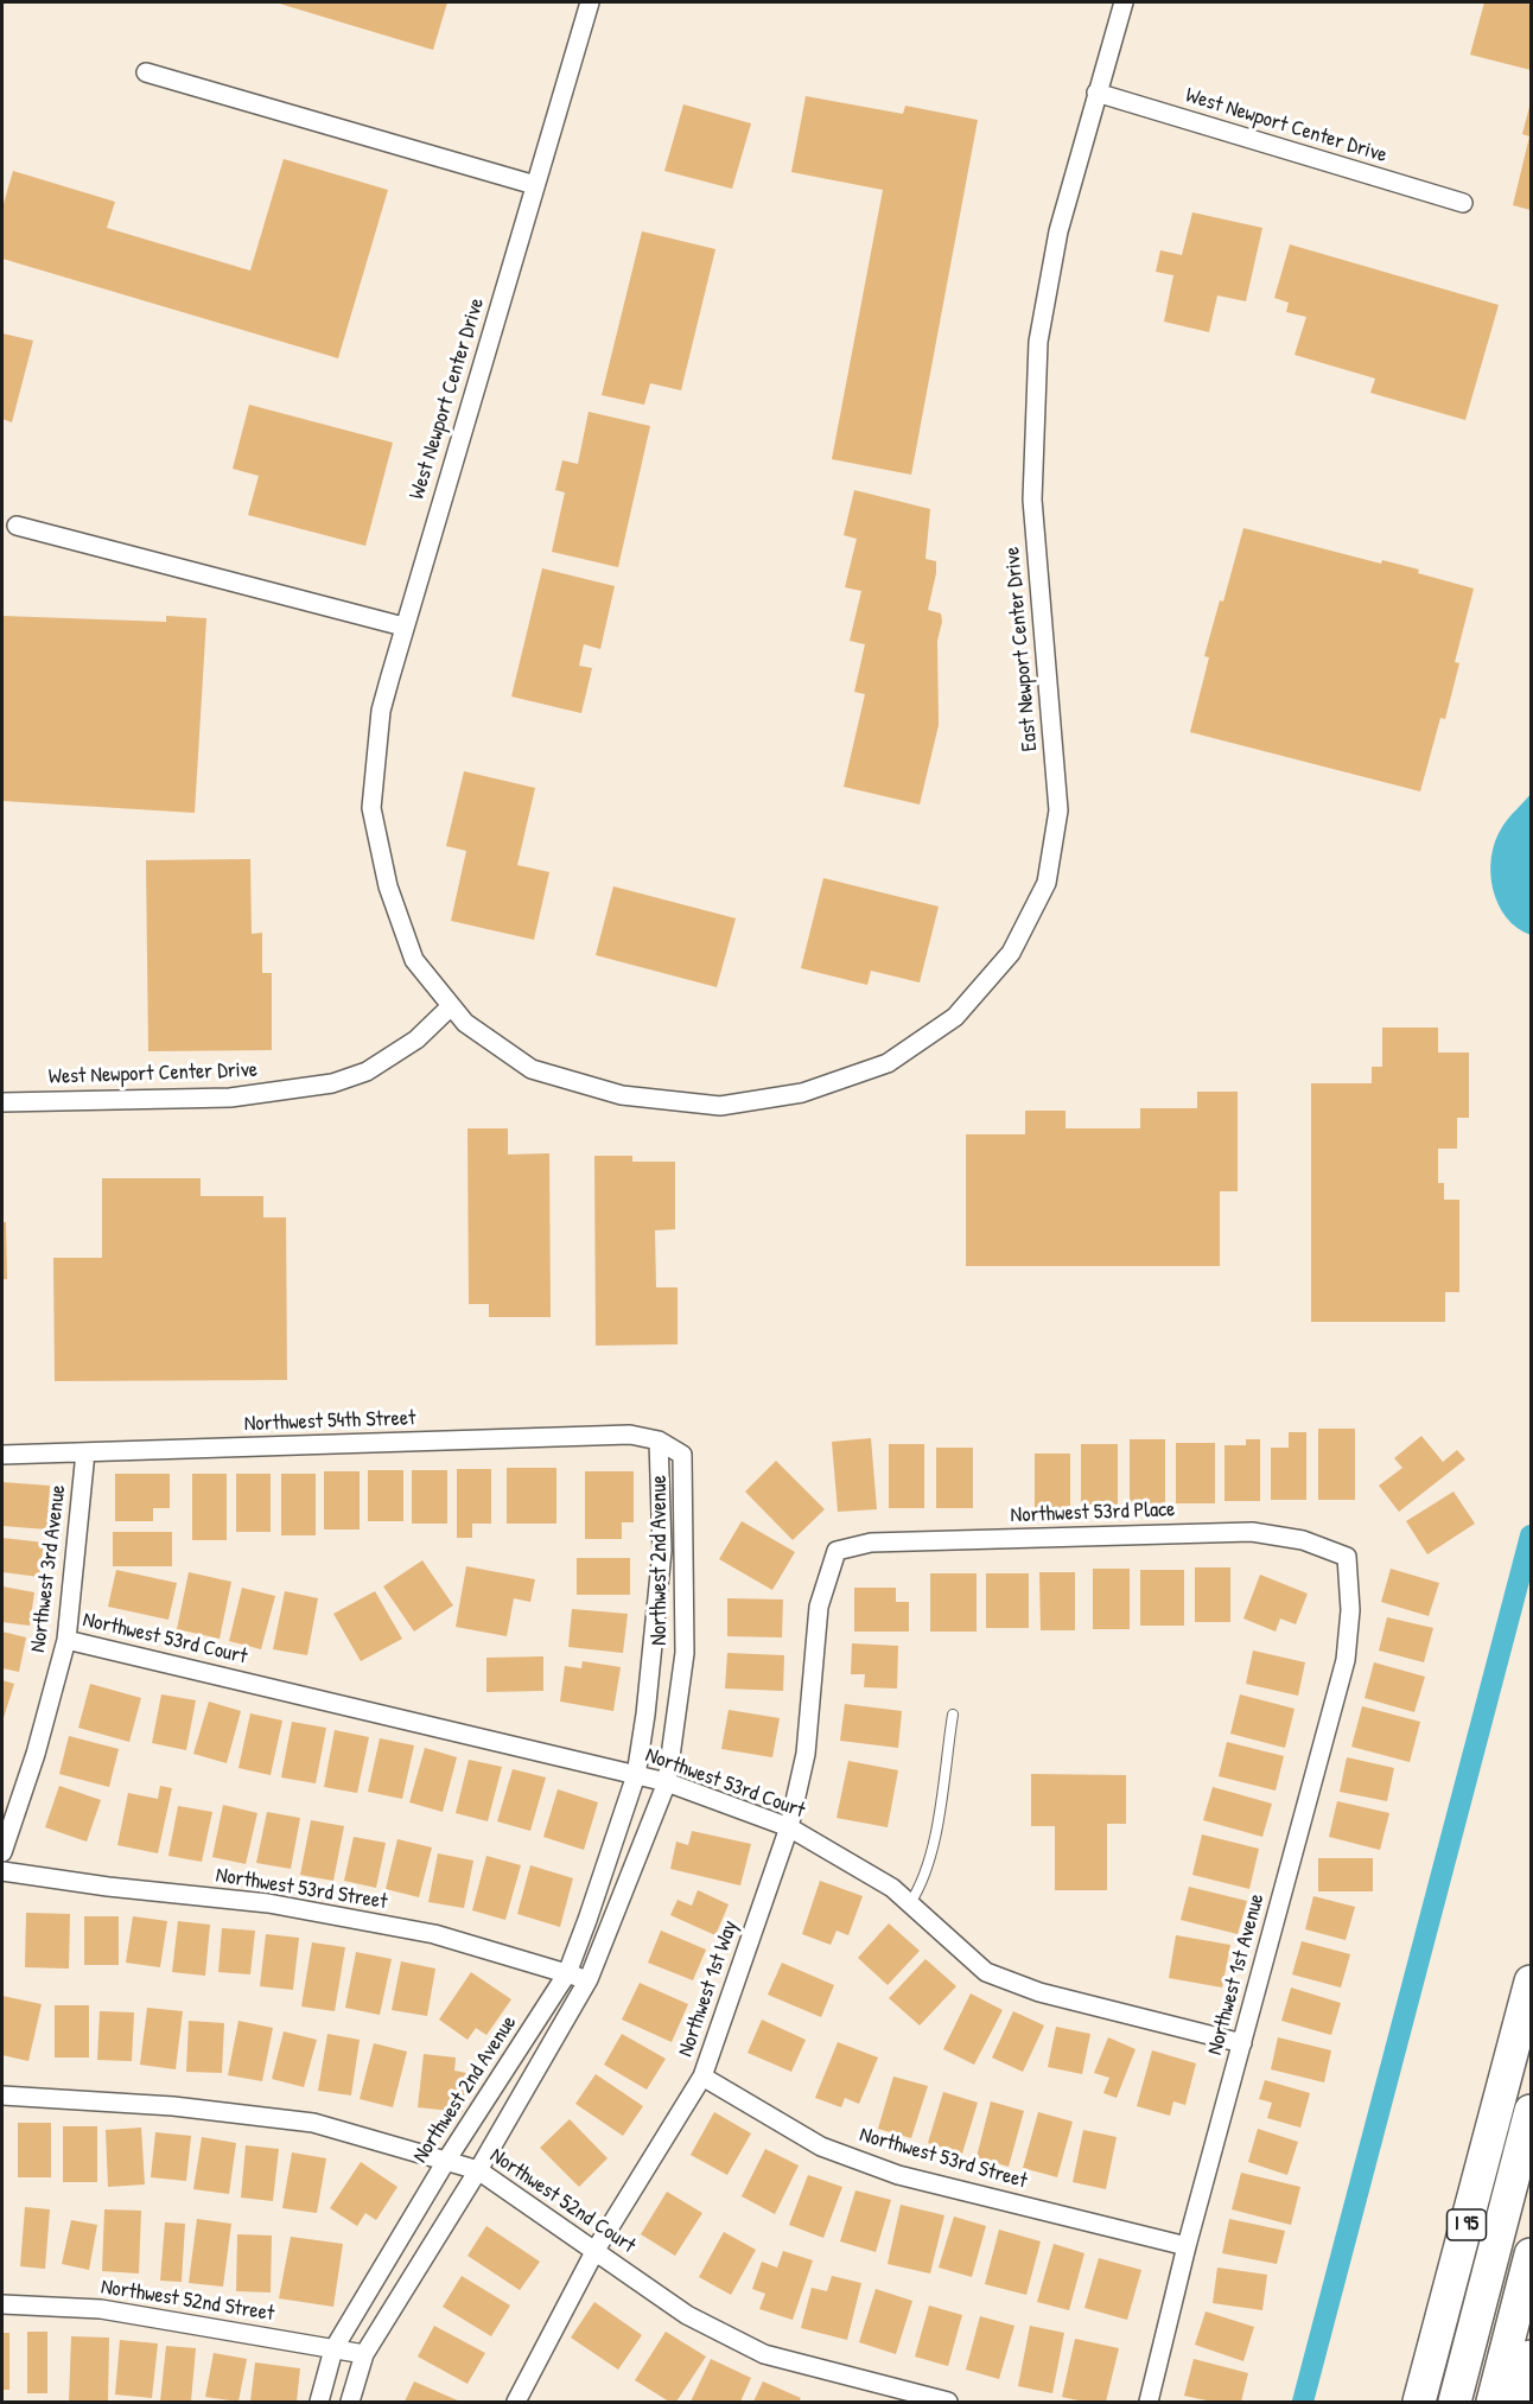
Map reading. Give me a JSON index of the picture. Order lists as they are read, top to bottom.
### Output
{
  "streets": {
    "highway": ["I 95"],
    "street": [
      "West Newport Center Drive",
      "East Newport Center Drive",
      "Northwest 54th Street",
      "Northwest 53rd Place",
      "Northwest 2nd Avenue",
      "Northwest 3rd Avenue",
      "Northwest 53rd Court",
      "Northwest 53rd Street",
      "Northwest 1st Avenue",
      "Northwest 1st Way",
      "Northwest 52nd Court",
      "Northwest 52nd Street"
    ]
  },
  "crossings": [
    ["West Newport Center Drive", "East Newport Center Drive"],
    ["Northwest 54th Street", "Northwest 2nd Avenue"],
    ["Northwest 54th Street", "Northwest 3rd Avenue"],
    ["Northwest 53rd Place", "Northwest 1st Avenue"],
    ["Northwest 53rd Place", "Northwest 1st Way"],
    ["Northwest 2nd Avenue", "Northwest 53rd Court"],
    ["Northwest 2nd Avenue", "Northwest 53rd Street"],
    ["Northwest 2nd Avenue", "Northwest 52nd Court"],
    ["Northwest 2nd Avenue", "Northwest 52nd Street"],
    ["Northwest 3rd Avenue", "Northwest 53rd Court"],
    ["Northwest 53rd Court", "Northwest 1st Avenue"],
    ["Northwest 53rd Court", "Northwest 1st Way"],
    ["Northwest 53rd Street", "Northwest 1st Avenue"],
    ["Northwest 53rd Street", "Northwest 1st Way"],
    ["Northwest 1st Way", "Northwest 52nd Court"]
  ]
}
